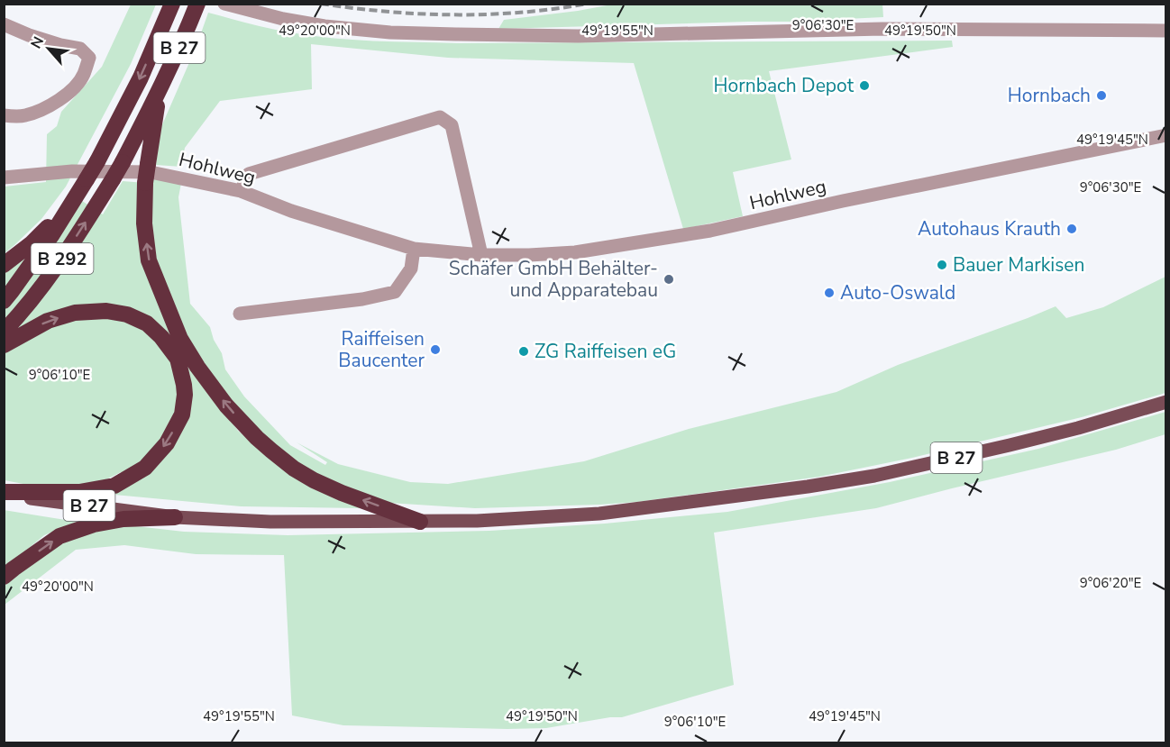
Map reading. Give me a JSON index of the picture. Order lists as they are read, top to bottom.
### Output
{
  "streets": {
    "highway": ["B 27", "B 292"],
    "street": ["Hohlweg"]
  },
  "crossings": [
    ["B 27", "B 292"]
  ],
  "places": [
    "Hornbach Depot",
    "Hornbach",
    "Autohaus Krauth",
    "Bauer Markisen",
    "Schäfer GmbH Behälter- und Apparatebau",
    "Auto-Oswald",
    "Raiffeisen Baucenter",
    "ZG Raiffeisen eG"
  ],
  "north": "top left",
  "coordinates": [
    "9°06'30\"E",
    "49°20'00\"N",
    "49°19'55\"N",
    "49°19'50\"N",
    "49°19'45\"N",
    "9°06'10\"E",
    "9°06'20\"E"
  ]
}
